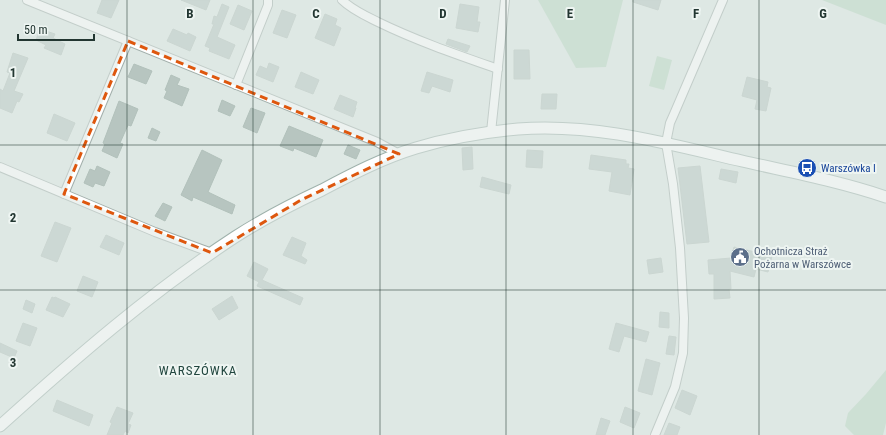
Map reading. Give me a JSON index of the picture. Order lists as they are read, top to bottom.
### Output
{
  "districts": ["WARSZÓWKA"],
  "places": {
    "bus stop": ["Warszówka I"],
    "public building": ["Ochotnicza Straż Pożarna w Warszówce"]
  },
  "scale_bar": "50 m",
  "grid": {
    "columns": [
      "B",
      "C",
      "D",
      "E",
      "F",
      "G"
    ],
    "rows": ["1", "2", "3"]
  }
}
